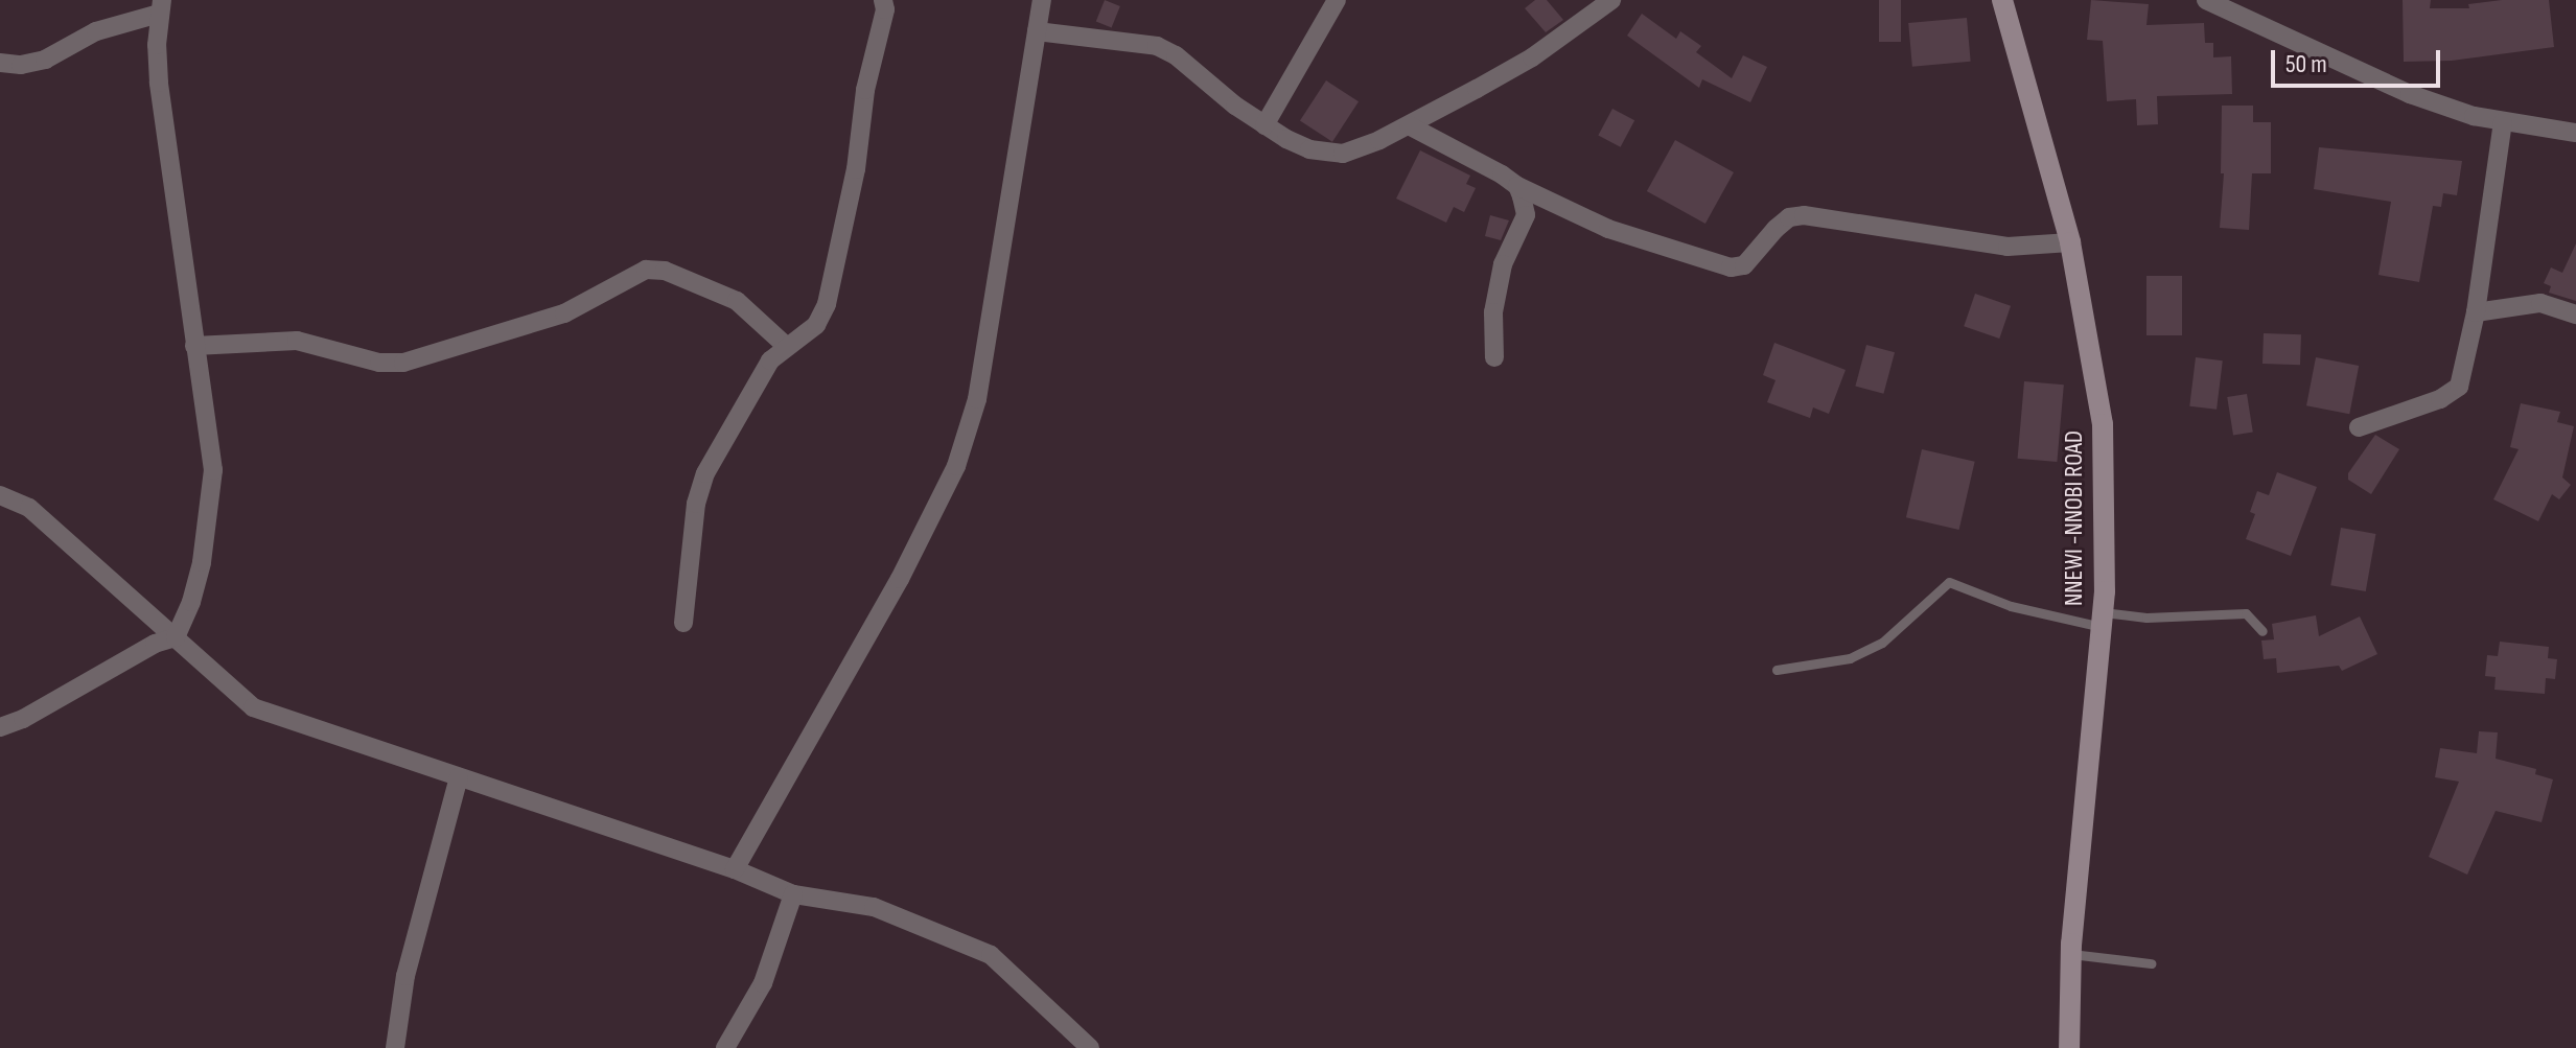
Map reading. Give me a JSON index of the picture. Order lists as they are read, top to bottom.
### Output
{
  "streets": {
    "main road": ["NNEWI -NNOBI ROAD"]
  },
  "scale_bar": "50 m"
}
